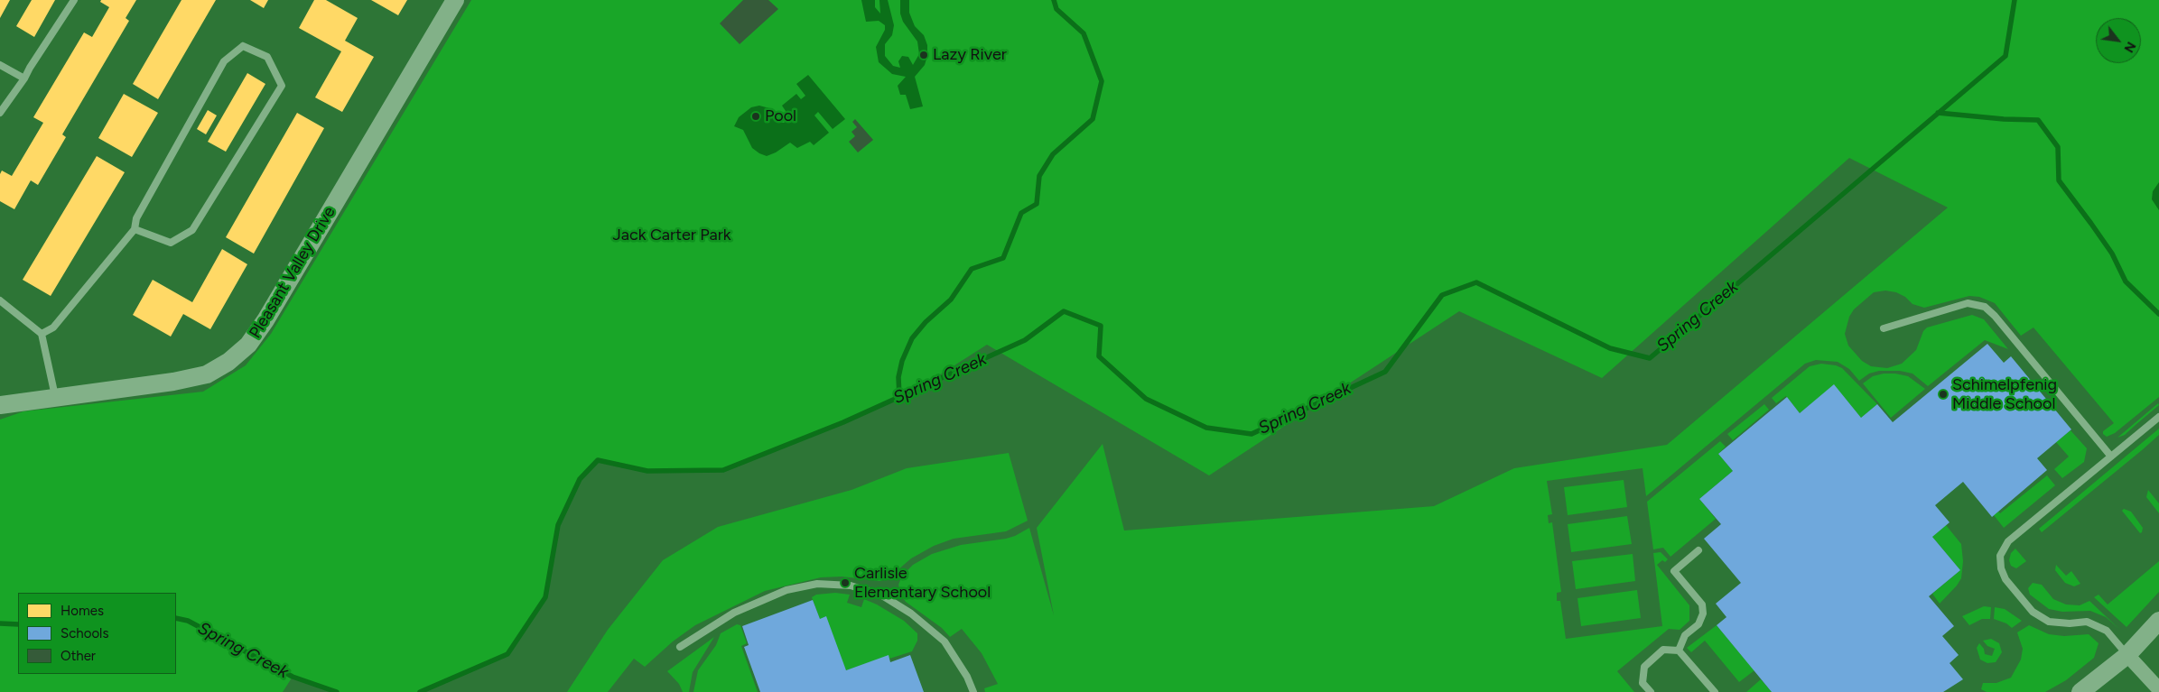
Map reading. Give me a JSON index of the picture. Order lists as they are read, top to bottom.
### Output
{
  "streets": {
    "street": ["Pleasant Valley Drive"]
  },
  "water": ["Spring Creek"],
  "parks": ["Jack Carter Park"],
  "places": [
    "Lazy River",
    "Pool",
    "Schimelpfenig Middle School",
    "Carlisle Elementary School"
  ],
  "legend": ["Homes", "Schools", "Other"],
  "north": "bottom right"
}
